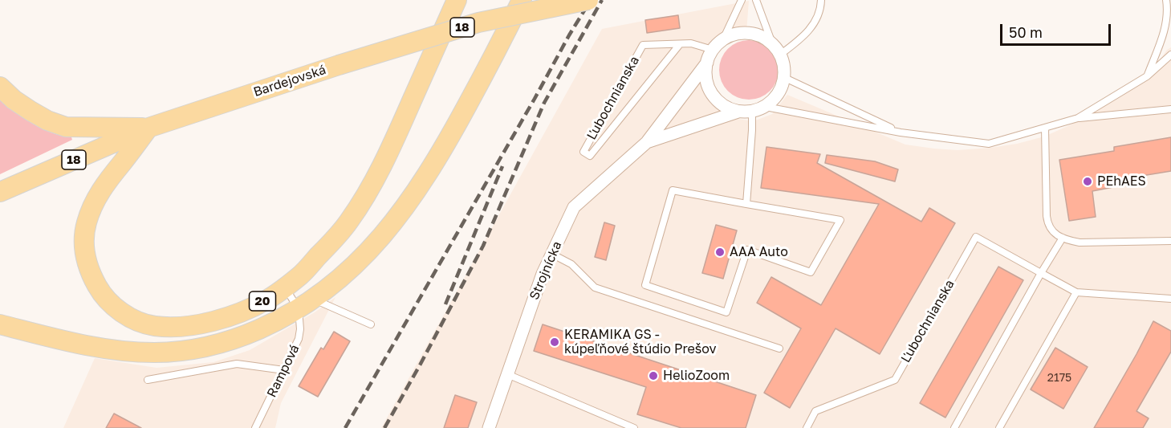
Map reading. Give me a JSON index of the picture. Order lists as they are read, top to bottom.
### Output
{
  "streets": {
    "main road": ["18", "Bardejovská", "20"],
    "street": ["Strojnícka"],
    "lane": ["Ľubochnianska", "Rampová"]
  },
  "crossings": [
    ["Bardejovská", "20"],
    ["20", "Rampová"]
  ],
  "places": [
    "PEhAES",
    "AAA Auto",
    "KERAMIKA GS - kúpeľňové štúdio Prešov",
    "HelioZoom"
  ],
  "house_numbers": ["2175"],
  "scale_bar": "50 m"
}
